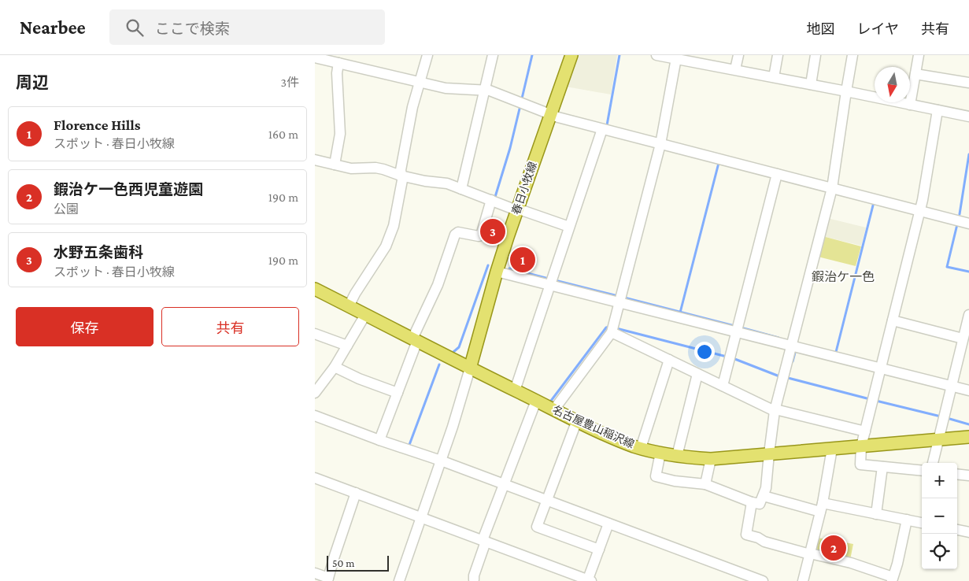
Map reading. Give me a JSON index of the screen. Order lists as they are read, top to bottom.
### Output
{
  "streets": {
    "main road": ["春日小牧線", "名古屋豊山稲沢線"]
  },
  "crossings": [
    ["春日小牧線", "名古屋豊山稲沢線"]
  ],
  "districts": ["鍜治ケ一色"],
  "scale_bar": "50 m",
  "north": "bottom",
  "page": {
    "header": "Nearbee",
    "search": "ここで検索",
    "nav": ["地図", "レイヤ", "共有"],
    "heading": ["周辺", "3件"],
    "list": [
      {
        "mark": "1",
        "name": "Florence Hills",
        "note": "スポット · 春日小牧線",
        "value": "160 m"
      },
      {
        "mark": "2",
        "name": "鍜治ケ一色西児童遊園",
        "note": "公園",
        "value": "190 m"
      },
      {
        "mark": "3",
        "name": "水野五条歯科",
        "note": "スポット · 春日小牧線",
        "value": "190 m"
      }
    ],
    "pins": ["3", "1", "2"],
    "buttons": ["保存", "共有"],
    "map_buttons": ["+", "−"],
    "scale": "50 m"
  }
}
